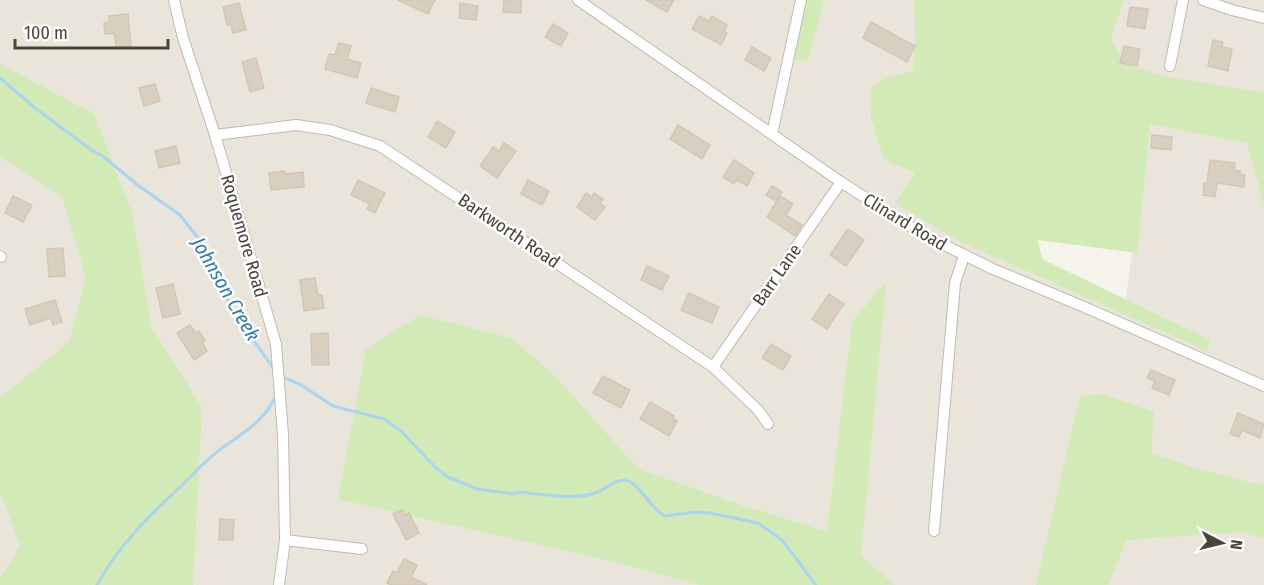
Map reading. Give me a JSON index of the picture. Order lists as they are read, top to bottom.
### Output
{
  "streets": {
    "street": [
      "Clinard Road",
      "Barkworth Road",
      "Roquemore Road",
      "Barr Lane"
    ]
  },
  "crossings": [
    ["Clinard Road", "Barr Lane"],
    ["Barkworth Road", "Roquemore Road"],
    ["Barkworth Road", "Barr Lane"]
  ],
  "water": ["Johnson Creek"],
  "scale_bar": "100 m",
  "north": "right"
}
